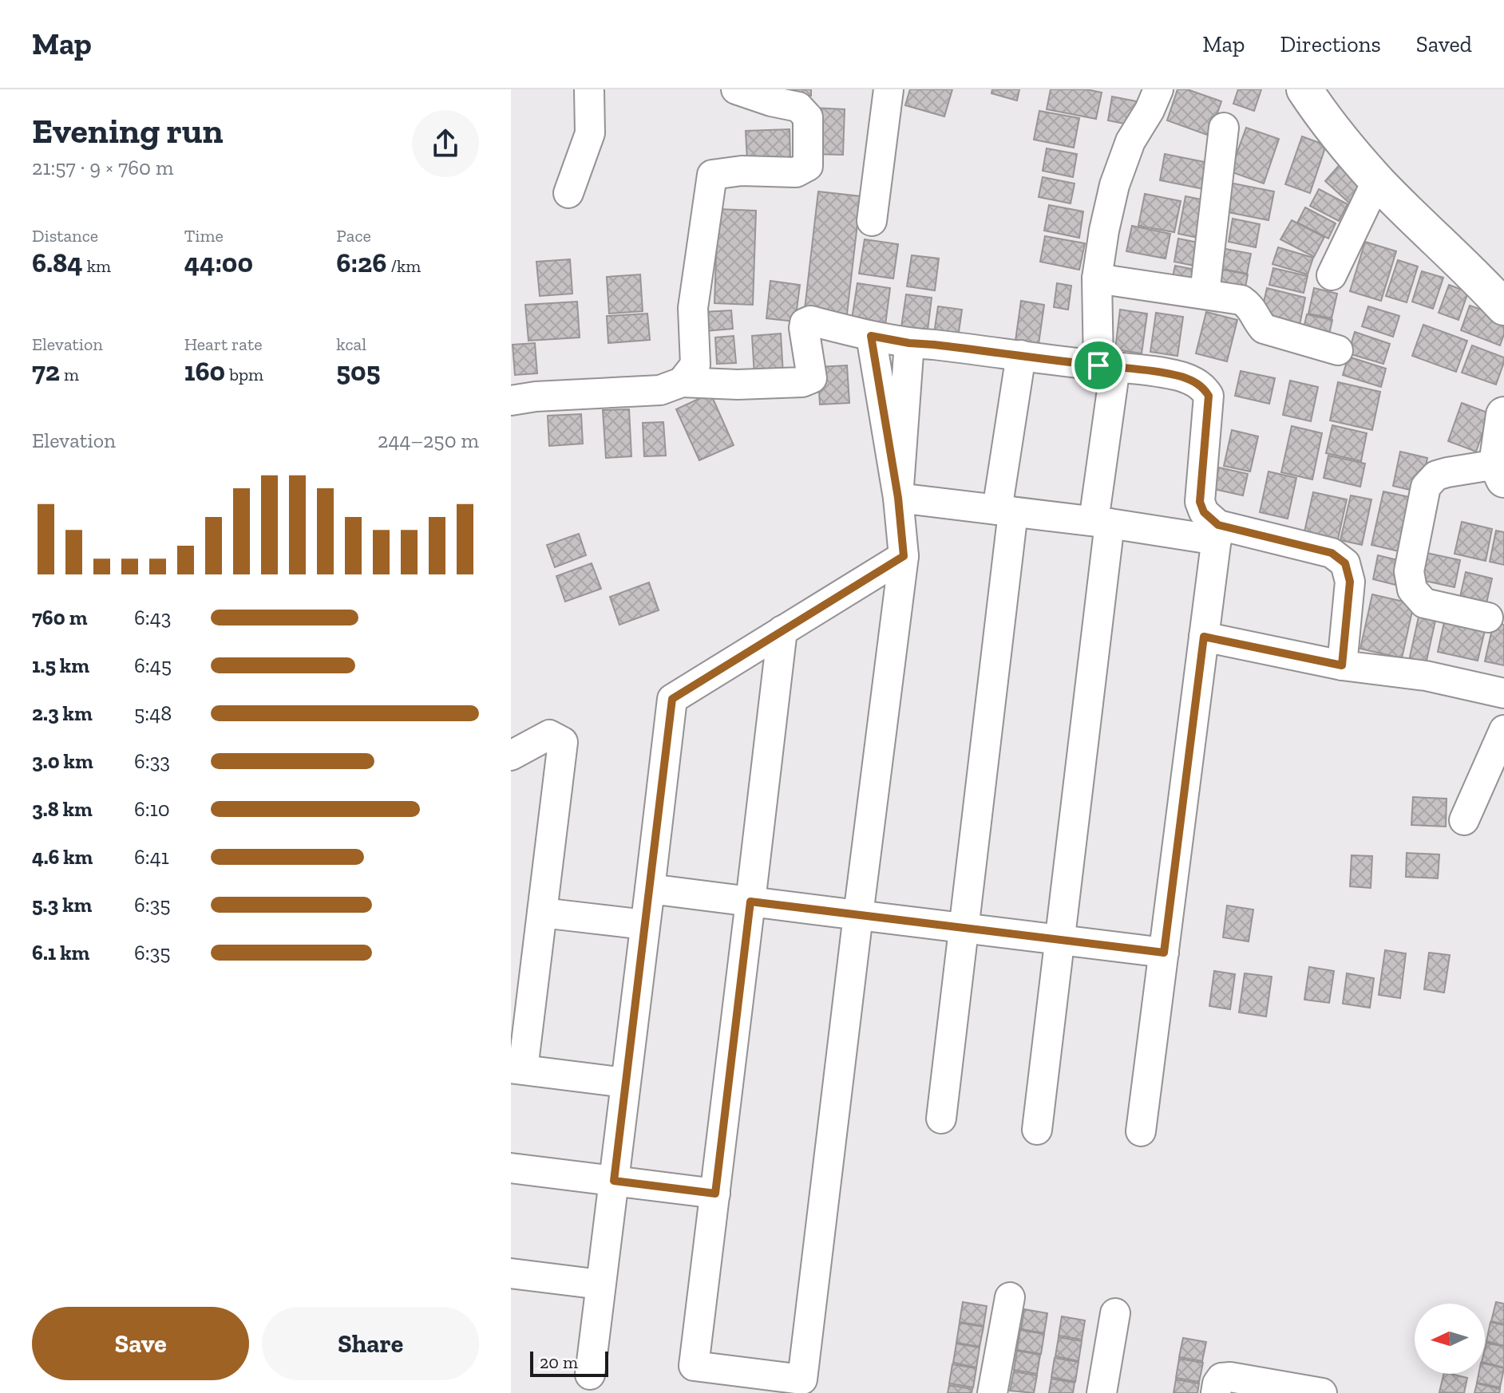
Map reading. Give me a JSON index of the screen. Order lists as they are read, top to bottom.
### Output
{
  "scale_bar": "20 m",
  "north": "left",
  "page": {
    "header": "Map",
    "nav": ["Map", "Directions", "Saved"],
    "heading": ["Evening run", "21:57 · 9 × 760 m"],
    "stats": [
      ["Distance", "6.84 km"],
      ["Time", "44:00"],
      ["Pace", "6:26 /km"],
      ["Elevation", "72 m"],
      ["Heart rate", "160 bpm"],
      ["kcal", "505"]
    ],
    "chart": ["Elevation", "244–250 m"],
    "list": [
      {
        "name": "760 m",
        "note": "6:43"
      },
      {
        "name": "1.5 km",
        "note": "6:45"
      },
      {
        "name": "2.3 km",
        "note": "5:48"
      },
      {
        "name": "3.0 km",
        "note": "6:33"
      },
      {
        "name": "3.8 km",
        "note": "6:10"
      },
      {
        "name": "4.6 km",
        "note": "6:41"
      },
      {
        "name": "5.3 km",
        "note": "6:35"
      },
      {
        "name": "6.1 km",
        "note": "6:35"
      }
    ],
    "buttons": ["Save", "Share"],
    "scale": "20 m"
  }
}
